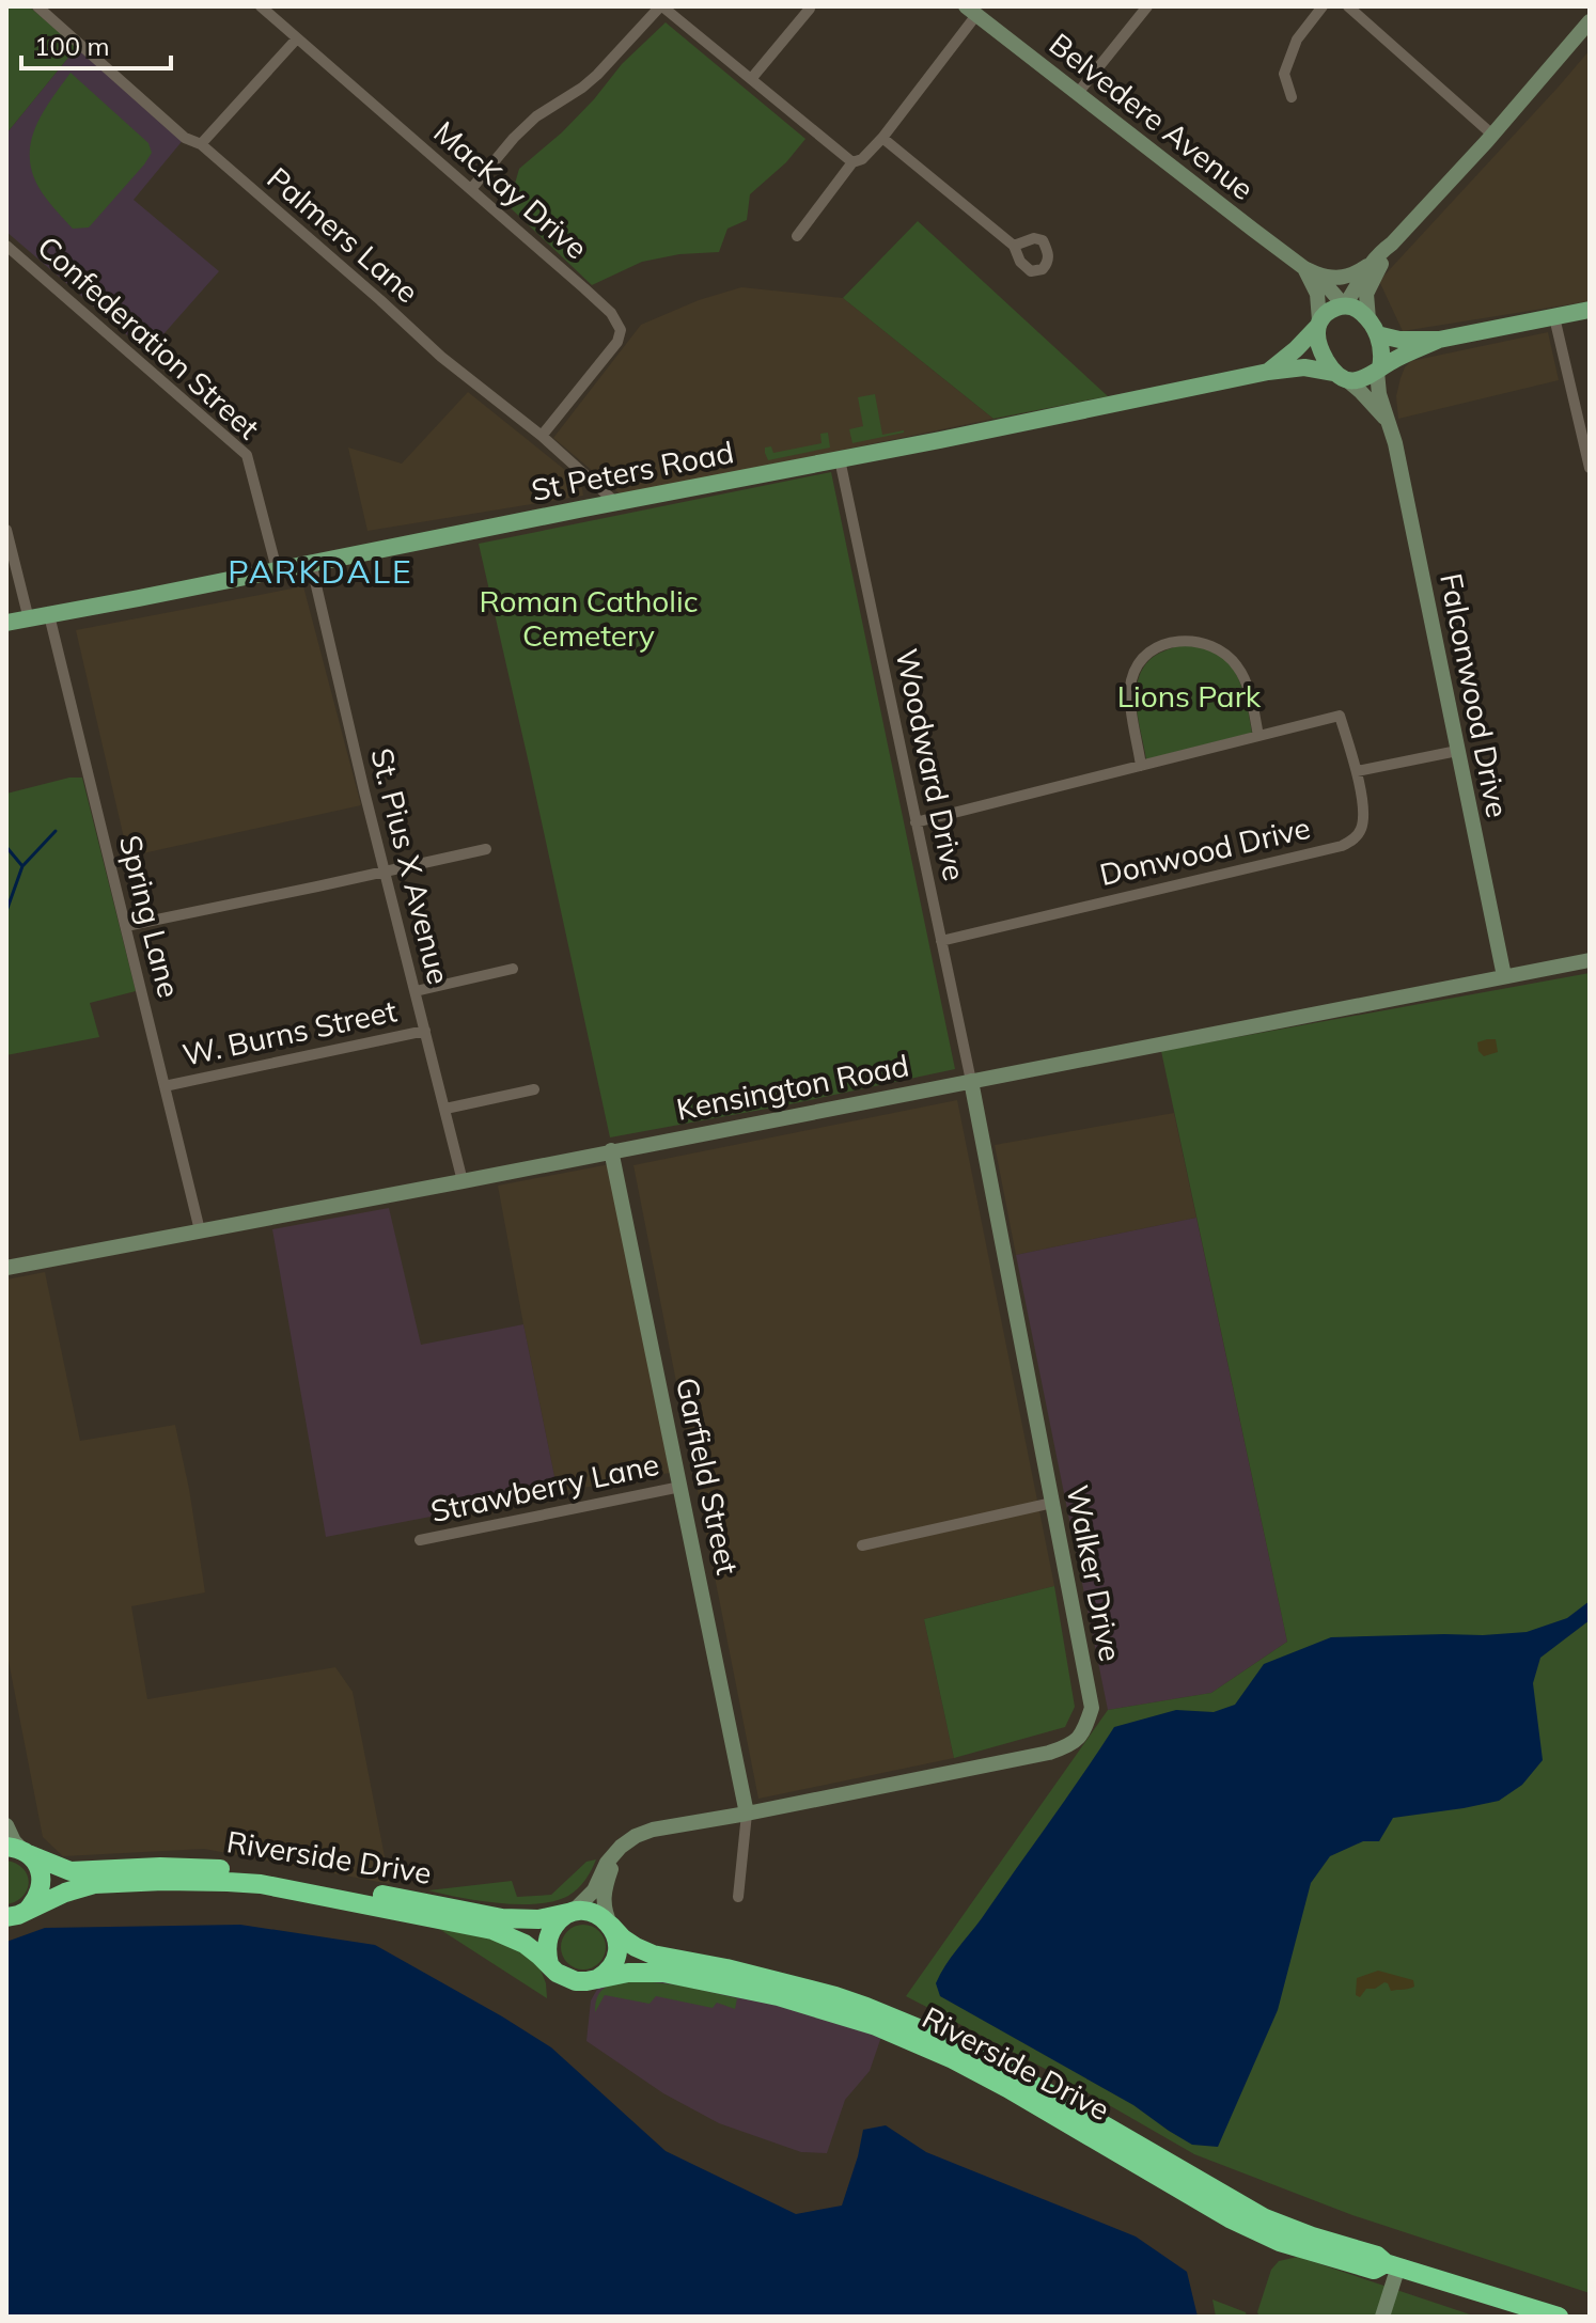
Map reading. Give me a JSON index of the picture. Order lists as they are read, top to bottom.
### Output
{
  "streets": {
    "highway": ["Riverside Drive"],
    "main road": ["St Peters Road"],
    "street": [
      "Belvedere Avenue",
      "MacKay Drive",
      "Palmers Lane",
      "Confederation Street",
      "Falconwood Drive",
      "Woodward Drive",
      "Donwood Drive",
      "St. Pius X Avenue",
      "Spring Lane",
      "W. Burns Street",
      "Kensington Road",
      "Garfield Street",
      "Strawberry Lane",
      "Walker Drive"
    ]
  },
  "crossings": [
    ["Belvedere Avenue", "St Peters Road"],
    ["Belvedere Avenue", "Falconwood Drive"],
    ["MacKay Drive", "Palmers Lane"],
    ["Palmers Lane", "St Peters Road"],
    ["Confederation Street", "St Peters Road"],
    ["St Peters Road", "Falconwood Drive"],
    ["St Peters Road", "Woodward Drive"],
    ["St Peters Road", "St. Pius X Avenue"],
    ["St Peters Road", "Spring Lane"],
    ["Falconwood Drive", "Kensington Road"],
    ["Woodward Drive", "Donwood Drive"],
    ["Woodward Drive", "Kensington Road"],
    ["Woodward Drive", "Walker Drive"],
    ["St. Pius X Avenue", "W. Burns Street"],
    ["St. Pius X Avenue", "Kensington Road"],
    ["Spring Lane", "W. Burns Street"],
    ["Spring Lane", "Kensington Road"],
    ["Kensington Road", "Garfield Street"],
    ["Kensington Road", "Walker Drive"],
    ["Garfield Street", "Strawberry Lane"],
    ["Garfield Street", "Walker Drive"]
  ],
  "districts": ["PARKDALE"],
  "parks": ["Roman Catholic Cemetery", "Lions Park"],
  "scale_bar": "100 m"
}
